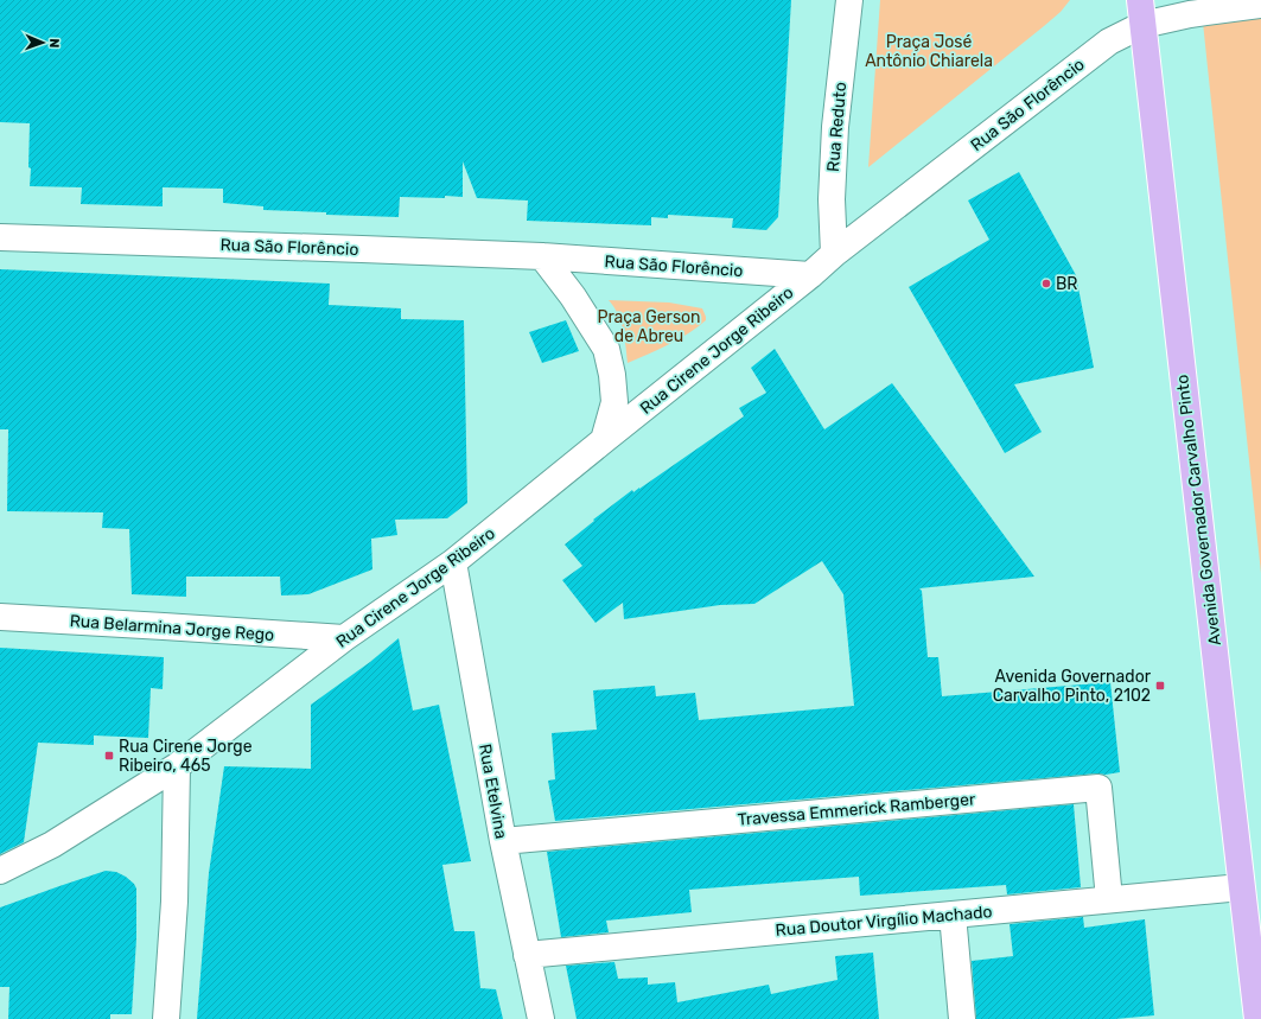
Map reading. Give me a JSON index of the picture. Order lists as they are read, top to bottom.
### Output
{
  "streets": {
    "main road": ["Avenida Governador Carvalho Pinto"],
    "street": [
      "Rua São Florêncio",
      "Rua Reduto",
      "Rua Cirene Jorge Ribeiro",
      "Rua Belarmina Jorge Rego",
      "Rua Etelvina",
      "Travessa Emmerick Ramberger",
      "Rua Doutor Virgílio Machado"
    ]
  },
  "crossings": [
    ["Rua São Florêncio", "Rua Reduto"],
    ["Rua São Florêncio", "Rua Cirene Jorge Ribeiro"],
    ["Rua São Florêncio", "Avenida Governador Carvalho Pinto"],
    ["Rua Cirene Jorge Ribeiro", "Rua Belarmina Jorge Rego"],
    ["Rua Cirene Jorge Ribeiro", "Rua Etelvina"],
    ["Avenida Governador Carvalho Pinto", "Rua Doutor Virgílio Machado"],
    ["Rua Etelvina", "Travessa Emmerick Ramberger"],
    ["Rua Etelvina", "Rua Doutor Virgílio Machado"],
    ["Travessa Emmerick Ramberger", "Rua Doutor Virgílio Machado"]
  ],
  "parks": ["Praça José Antônio Chiarela", "Praça Gerson de Abreu"],
  "places": {
    "other": ["BR"],
    "transit": ["Avenida Governador Carvalho Pinto, 2102", "Rua Cirene Jorge Ribeiro, 465"]
  },
  "north": "right"
}
